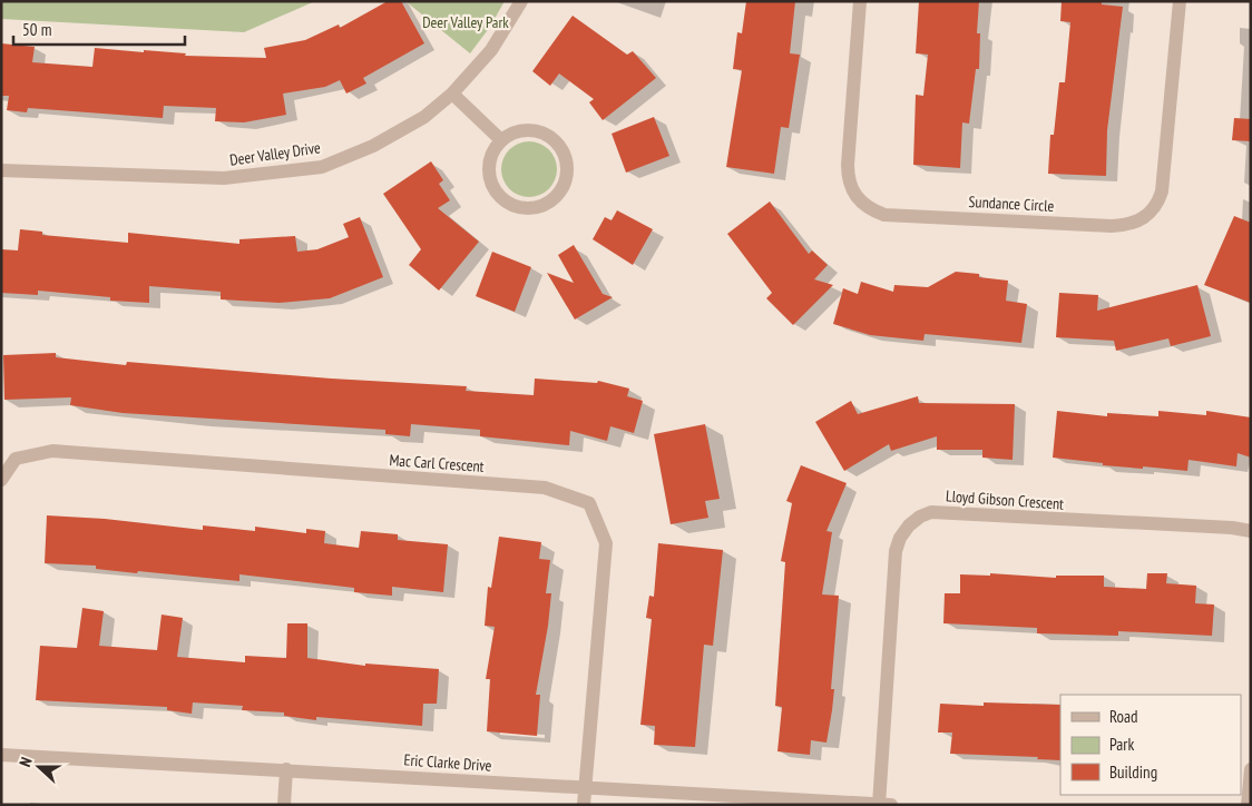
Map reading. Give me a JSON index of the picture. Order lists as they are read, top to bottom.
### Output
{
  "streets": {
    "street": [
      "Deer Valley Drive",
      "Sundance Circle",
      "Mac Carl Crescent",
      "Lloyd Gibson Crescent",
      "Eric Clarke Drive"
    ]
  },
  "crossings": [
    ["Mac Carl Crescent", "Eric Clarke Drive"],
    ["Lloyd Gibson Crescent", "Eric Clarke Drive"]
  ],
  "parks": ["Deer Valley Park"],
  "legend": ["Road", "Park", "Building"],
  "scale_bar": "50 m",
  "north": "left"
}
